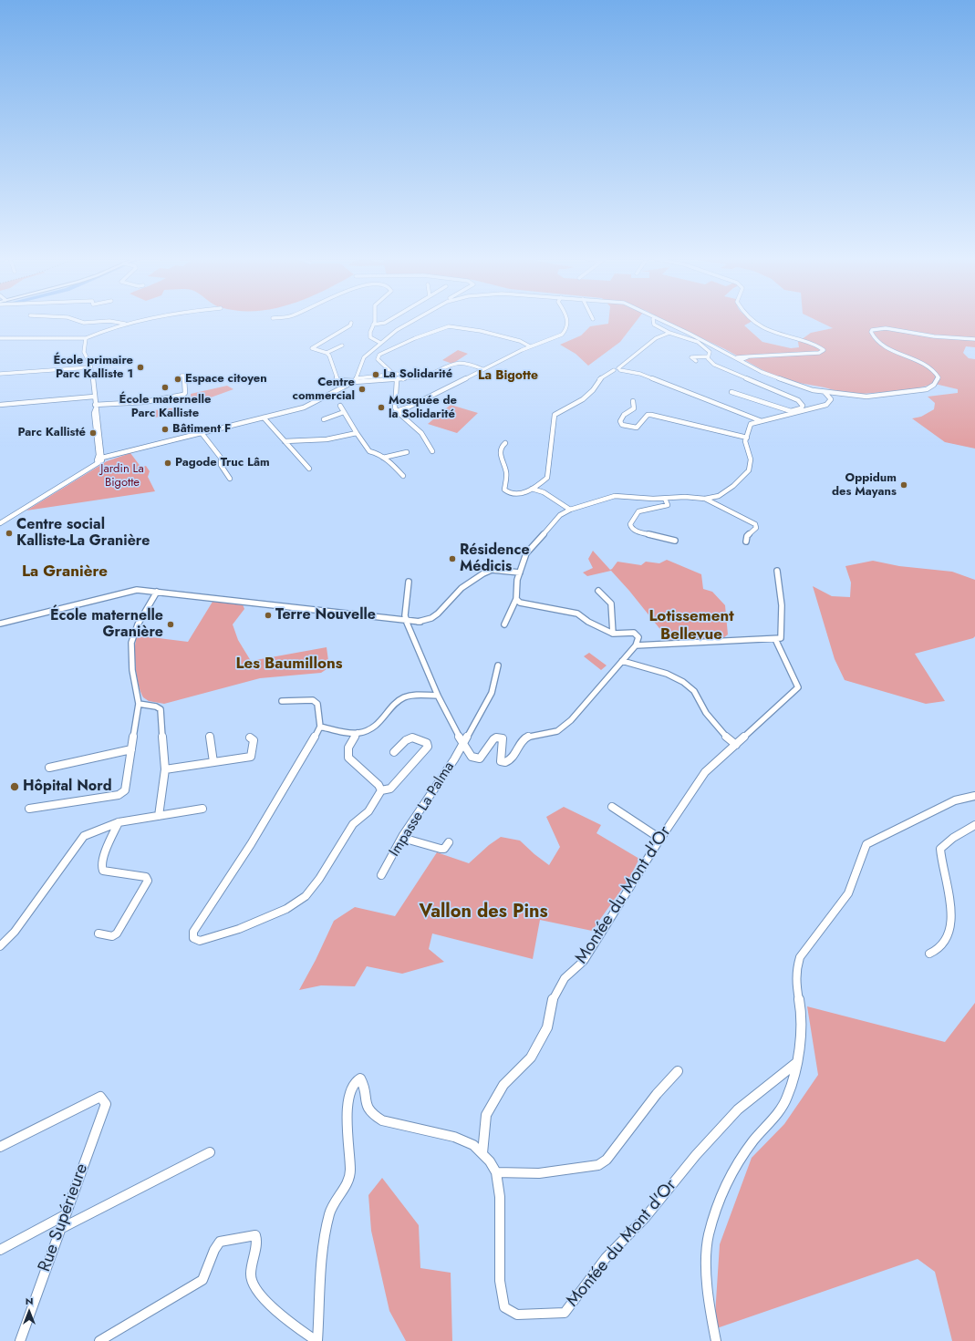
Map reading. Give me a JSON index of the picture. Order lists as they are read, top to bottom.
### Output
{
  "streets": {
    "street": ["Impasse La Palma", "Montée du Mont d'Or", "Rue Supérieure"]
  },
  "districts": [
    "La Bigotte",
    "La Granière",
    "Lotissement Bellevue",
    "Les Baumillons",
    "Vallon des Pins"
  ],
  "parks": ["Jardin La Bigotte"],
  "places": [
    "École primaire Parc Kalliste 1",
    "La Solidarité",
    "Espace citoyen",
    "École maternelle Parc Kalliste",
    "Centre commercial",
    "Mosquée de la Solidarité",
    "Bâtiment F",
    "Parc Kallisté",
    "Pagode Truc Lâm",
    "Oppidum des Mayans",
    "Centre social Kalliste-La Granière",
    "Résidence Médicis",
    "Terre Nouvelle",
    "École maternelle Granière",
    "Hôpital Nord"
  ],
  "north": "top"
}
